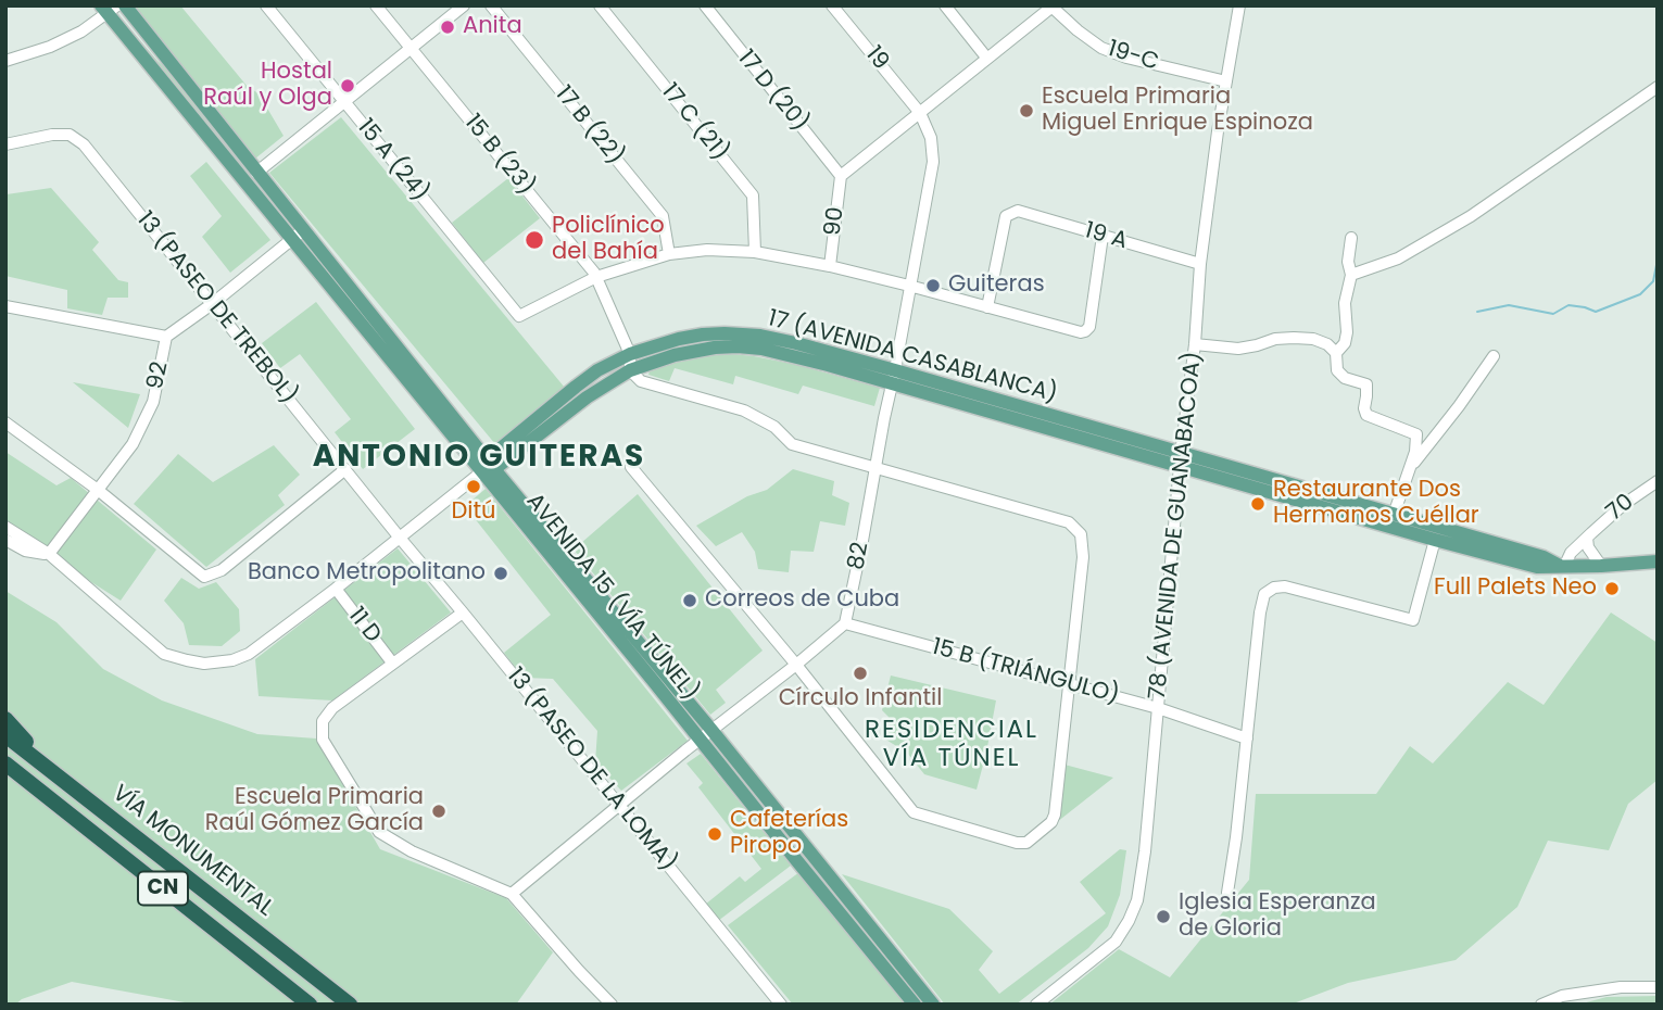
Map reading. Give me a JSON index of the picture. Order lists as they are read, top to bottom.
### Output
{
  "streets": {
    "highway": ["VÍA MONUMENTAL", "CN"],
    "main road": ["17 (AVENIDA CASABLANCA)", "AVENIDA 15 (VÍA TÚNEL)"],
    "street": [
      "19-C",
      "19",
      "17 D (20)",
      "17 C (21)",
      "17 B (22)",
      "15 B (23)",
      "15 A (24)",
      "90",
      "19 A",
      "13 (PASEO DE TREBOL)",
      "92",
      "70",
      "78 (AVENIDA DE GUANABACOA)",
      "82",
      "11 D",
      "15 B (TRIÁNGULO)",
      "13 (PASEO DE LA LOMA)"
    ]
  },
  "crossings": [
    ["19-C", "78 (AVENIDA DE GUANABACOA)"],
    ["19", "82"],
    ["17 D (20)", "90"],
    ["15 B (23)", "15 A (24)"],
    ["15 B (23)", "17 (AVENIDA CASABLANCA)"],
    ["19 A", "78 (AVENIDA DE GUANABACOA)"],
    ["13 (PASEO DE TREBOL)", "92"],
    ["13 (PASEO DE TREBOL)", "13 (PASEO DE LA LOMA)"],
    ["17 (AVENIDA CASABLANCA)", "70"],
    ["17 (AVENIDA CASABLANCA)", "78 (AVENIDA DE GUANABACOA)"],
    ["17 (AVENIDA CASABLANCA)", "82"],
    ["17 (AVENIDA CASABLANCA)", "AVENIDA 15 (VÍA TÚNEL)"],
    ["92", "AVENIDA 15 (VÍA TÚNEL)"],
    ["78 (AVENIDA DE GUANABACOA)", "15 B (TRIÁNGULO)"],
    ["82", "15 B (TRIÁNGULO)"]
  ],
  "districts": ["ANTONIO GUITERAS", "RESIDENCIAL VÍA TÚNEL"],
  "places": [
    "Anita",
    "Hostal Raúl y Olga",
    "Escuela Primaria Miguel Enrique Espinoza",
    "Policlínico del Bahía",
    "Guiteras",
    "Ditú",
    "Restaurante Dos Hermanos Cuéllar",
    "Banco Metropolitano",
    "Full Palets Neo",
    "Correos de Cuba",
    "Círculo Infantil",
    "Escuela Primaria Raúl Gómez García",
    "Cafeterías Piropo",
    "Iglesia Esperanza de Gloria"
  ]
}
